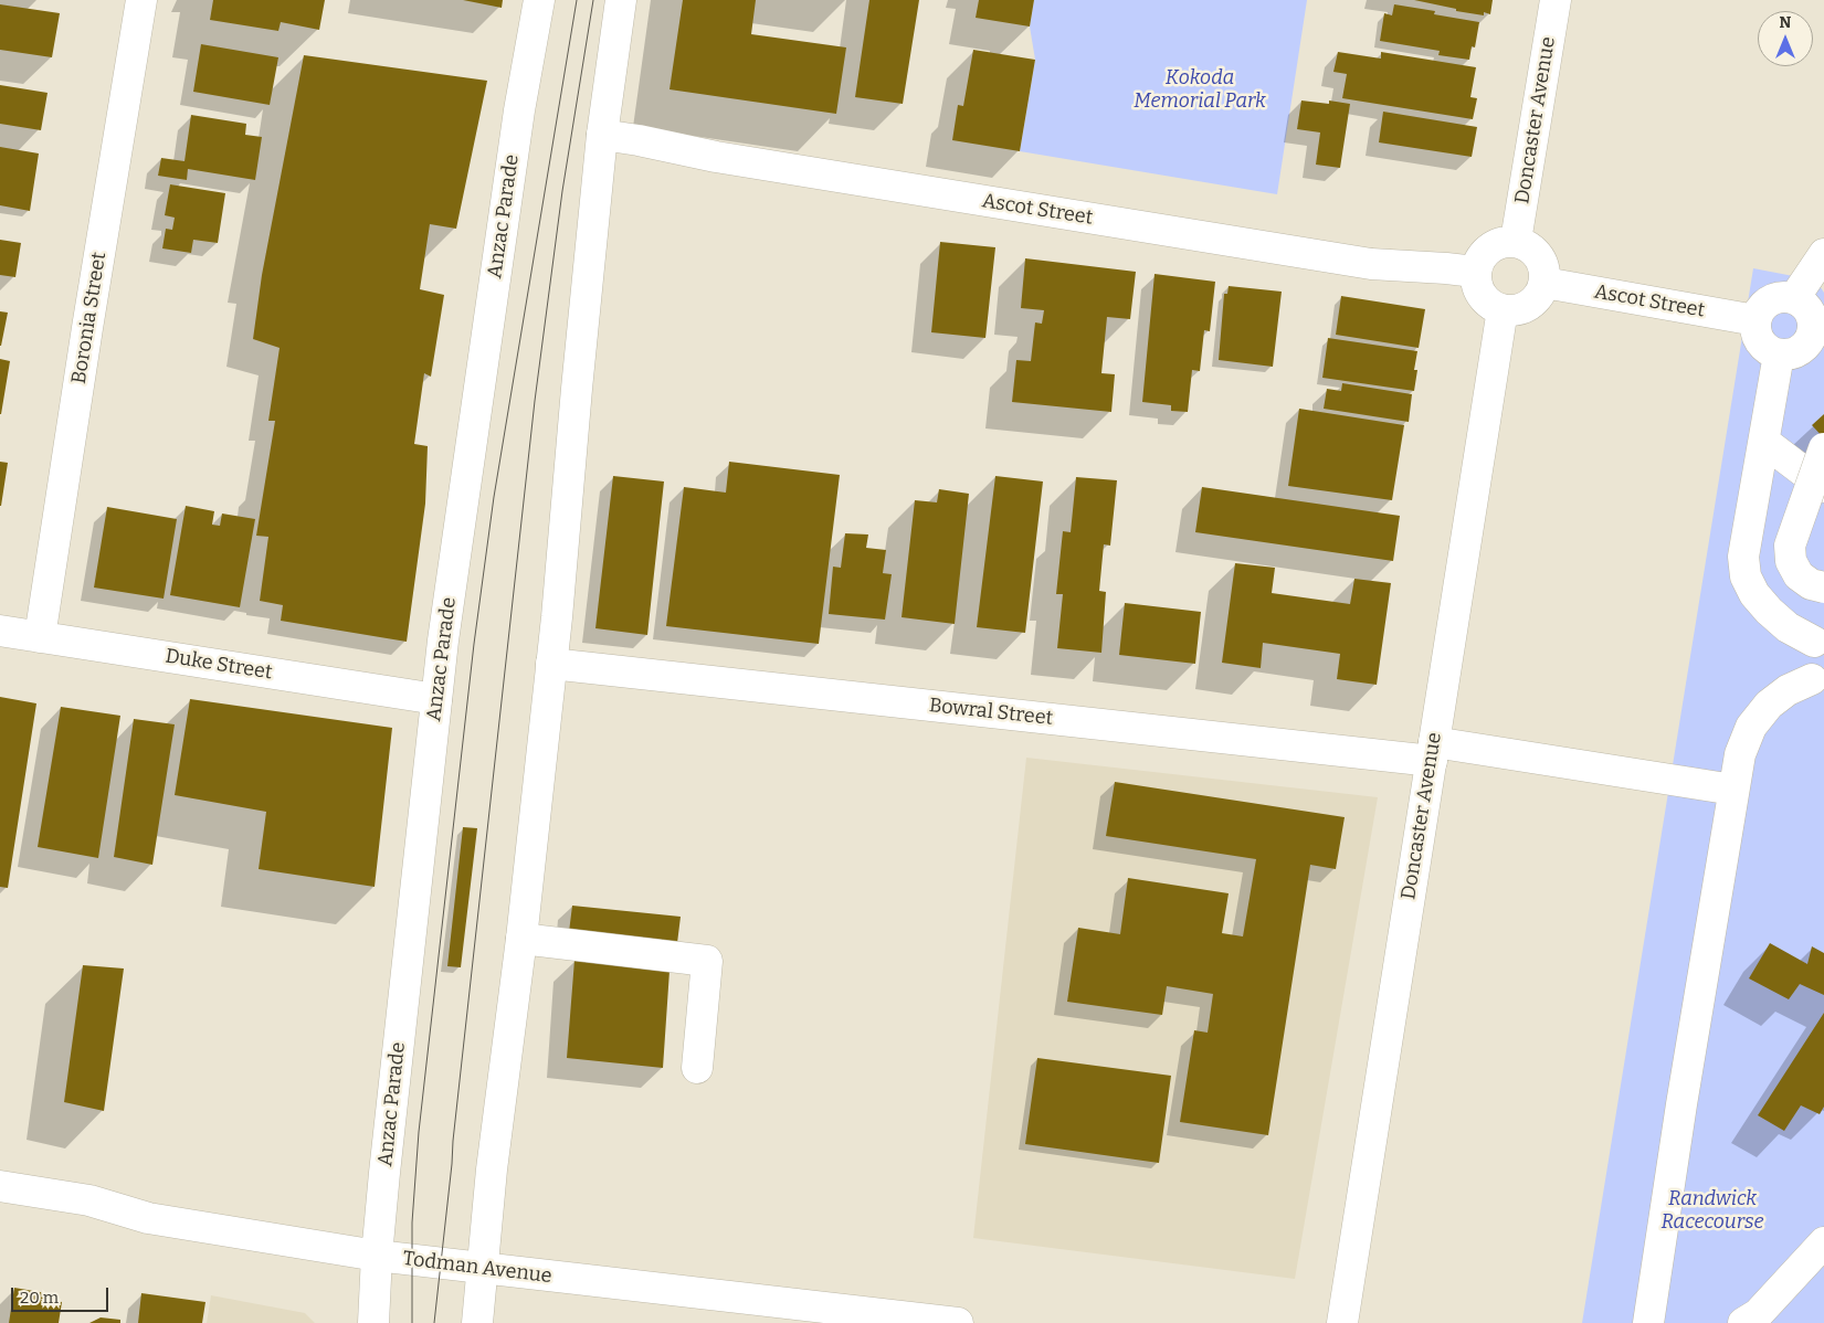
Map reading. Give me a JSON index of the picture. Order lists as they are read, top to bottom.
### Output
{
  "streets": {
    "main road": [
      "Doncaster Avenue",
      "Ascot Street",
      "Anzac Parade",
      "Boronia Street",
      "Duke Street",
      "Bowral Street",
      "Todman Avenue"
    ]
  },
  "crossings": [
    ["Doncaster Avenue", "Ascot Street"],
    ["Doncaster Avenue", "Bowral Street"],
    ["Anzac Parade", "Duke Street"],
    ["Anzac Parade", "Todman Avenue"],
    ["Boronia Street", "Duke Street"]
  ],
  "parks": ["Kokoda Memorial Park", "Randwick Racecourse"],
  "scale_bar": "20 m",
  "north": "top"
}
